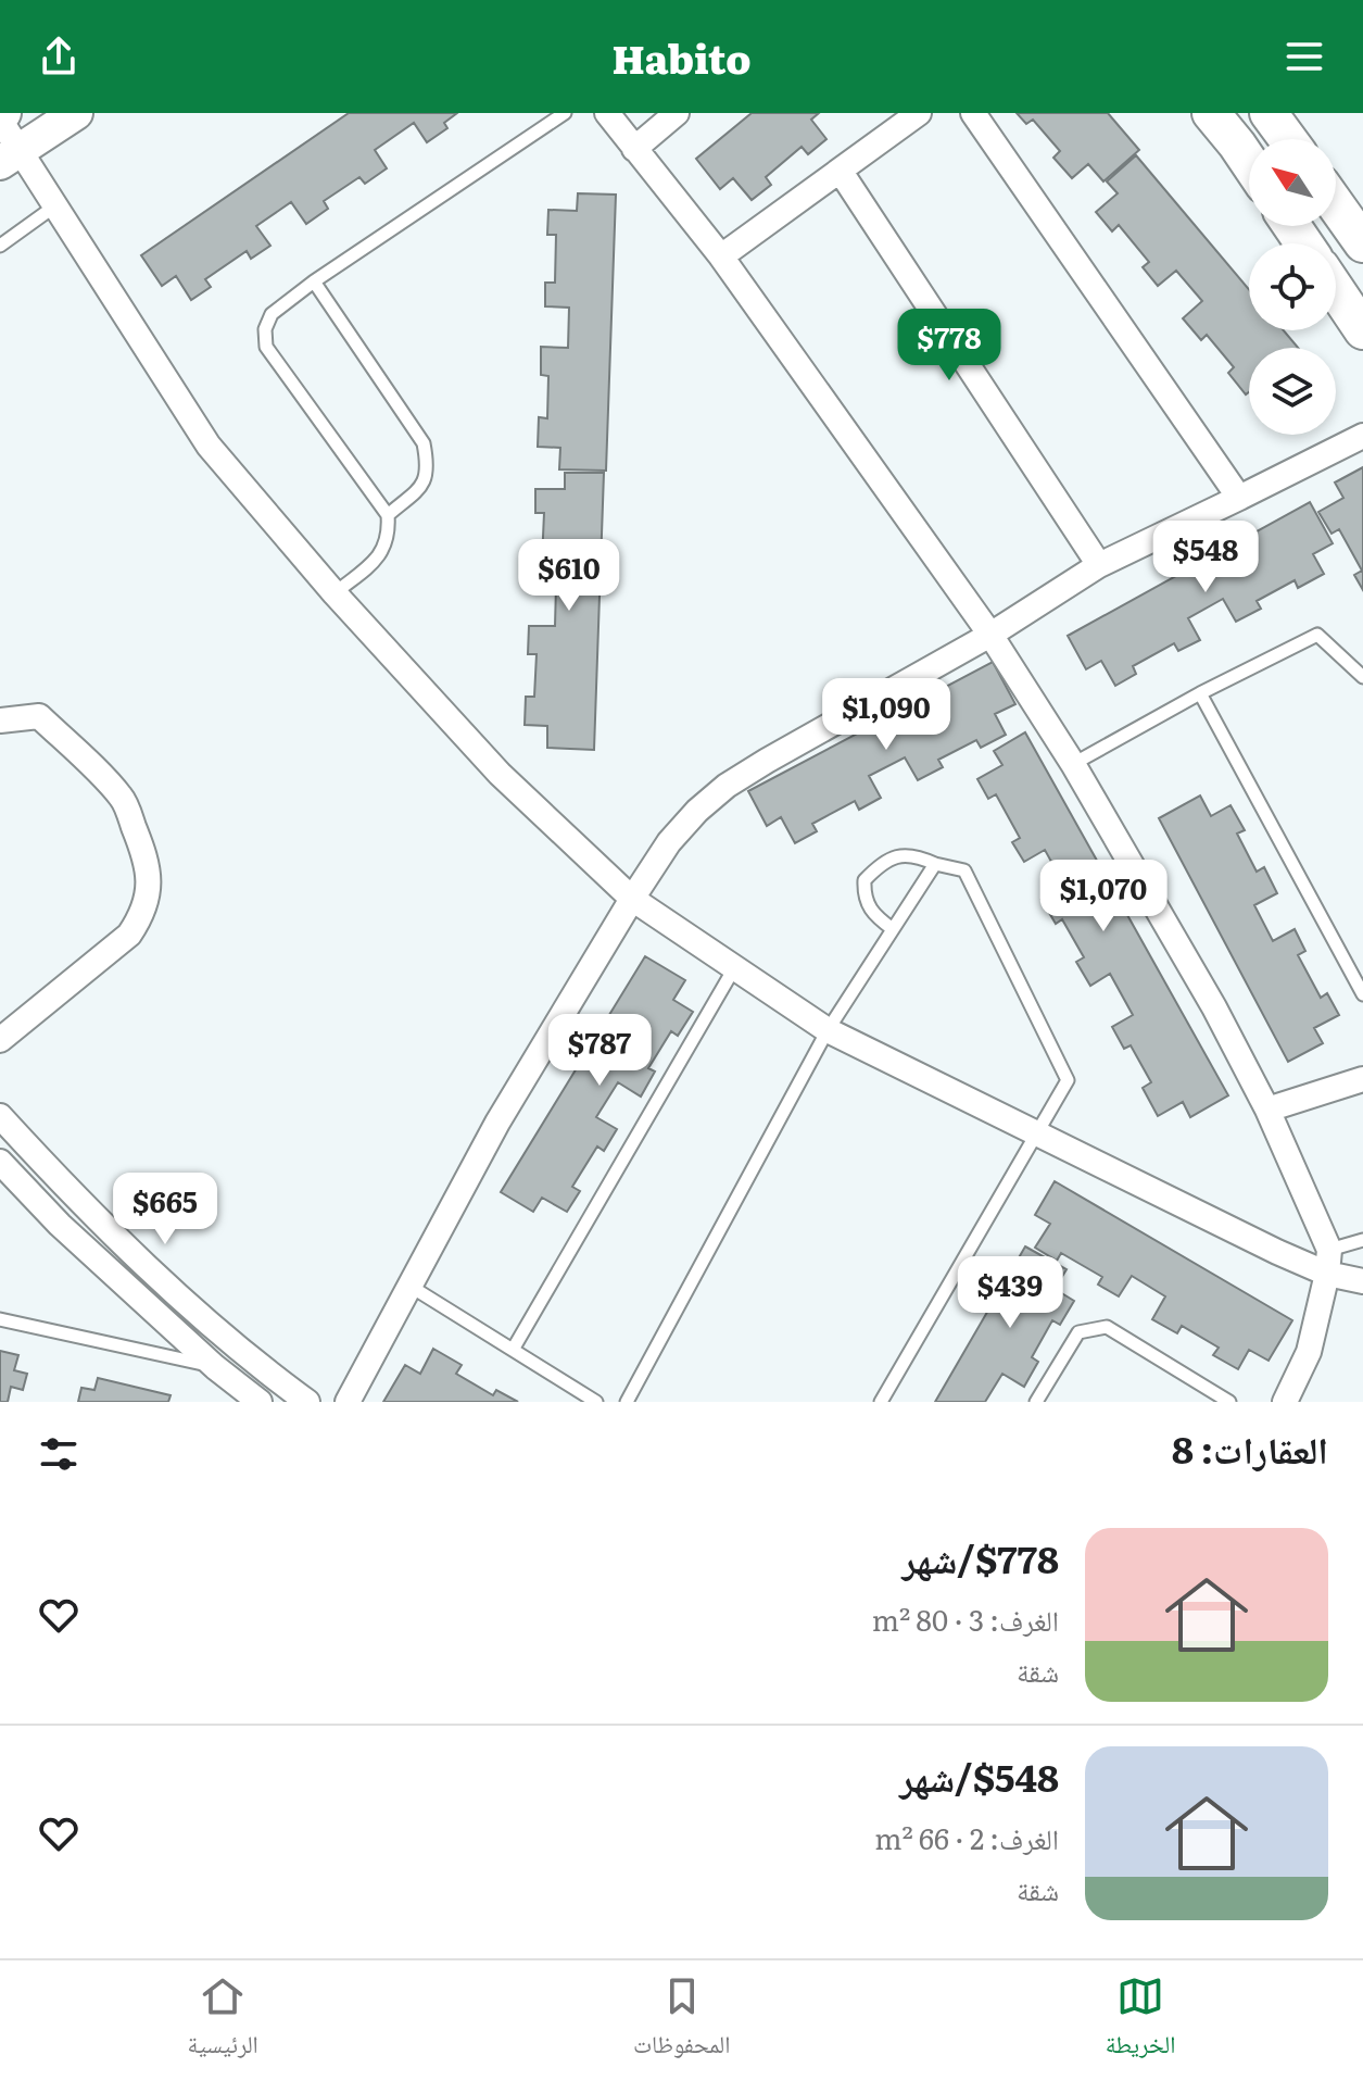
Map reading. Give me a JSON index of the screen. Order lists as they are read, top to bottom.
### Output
{
  "north": "top left",
  "page": {
    "header": "Habito",
    "price": [
      "$778",
      "$548",
      "$610",
      "$1,090",
      "$1,070",
      "$787",
      "$665",
      "$439"
    ],
    "heading": "العقارات: 8",
    "list": [
      {
        "name": "$778/شهر",
        "note": "الغرف: 3 · 80 m² · شقة"
      },
      {
        "name": "$548/شهر",
        "note": "الغرف: 2 · 66 m² · شقة"
      }
    ],
    "tabs": ["الخريطة", "المحفوظات", "الرئيسية"]
  }
}
